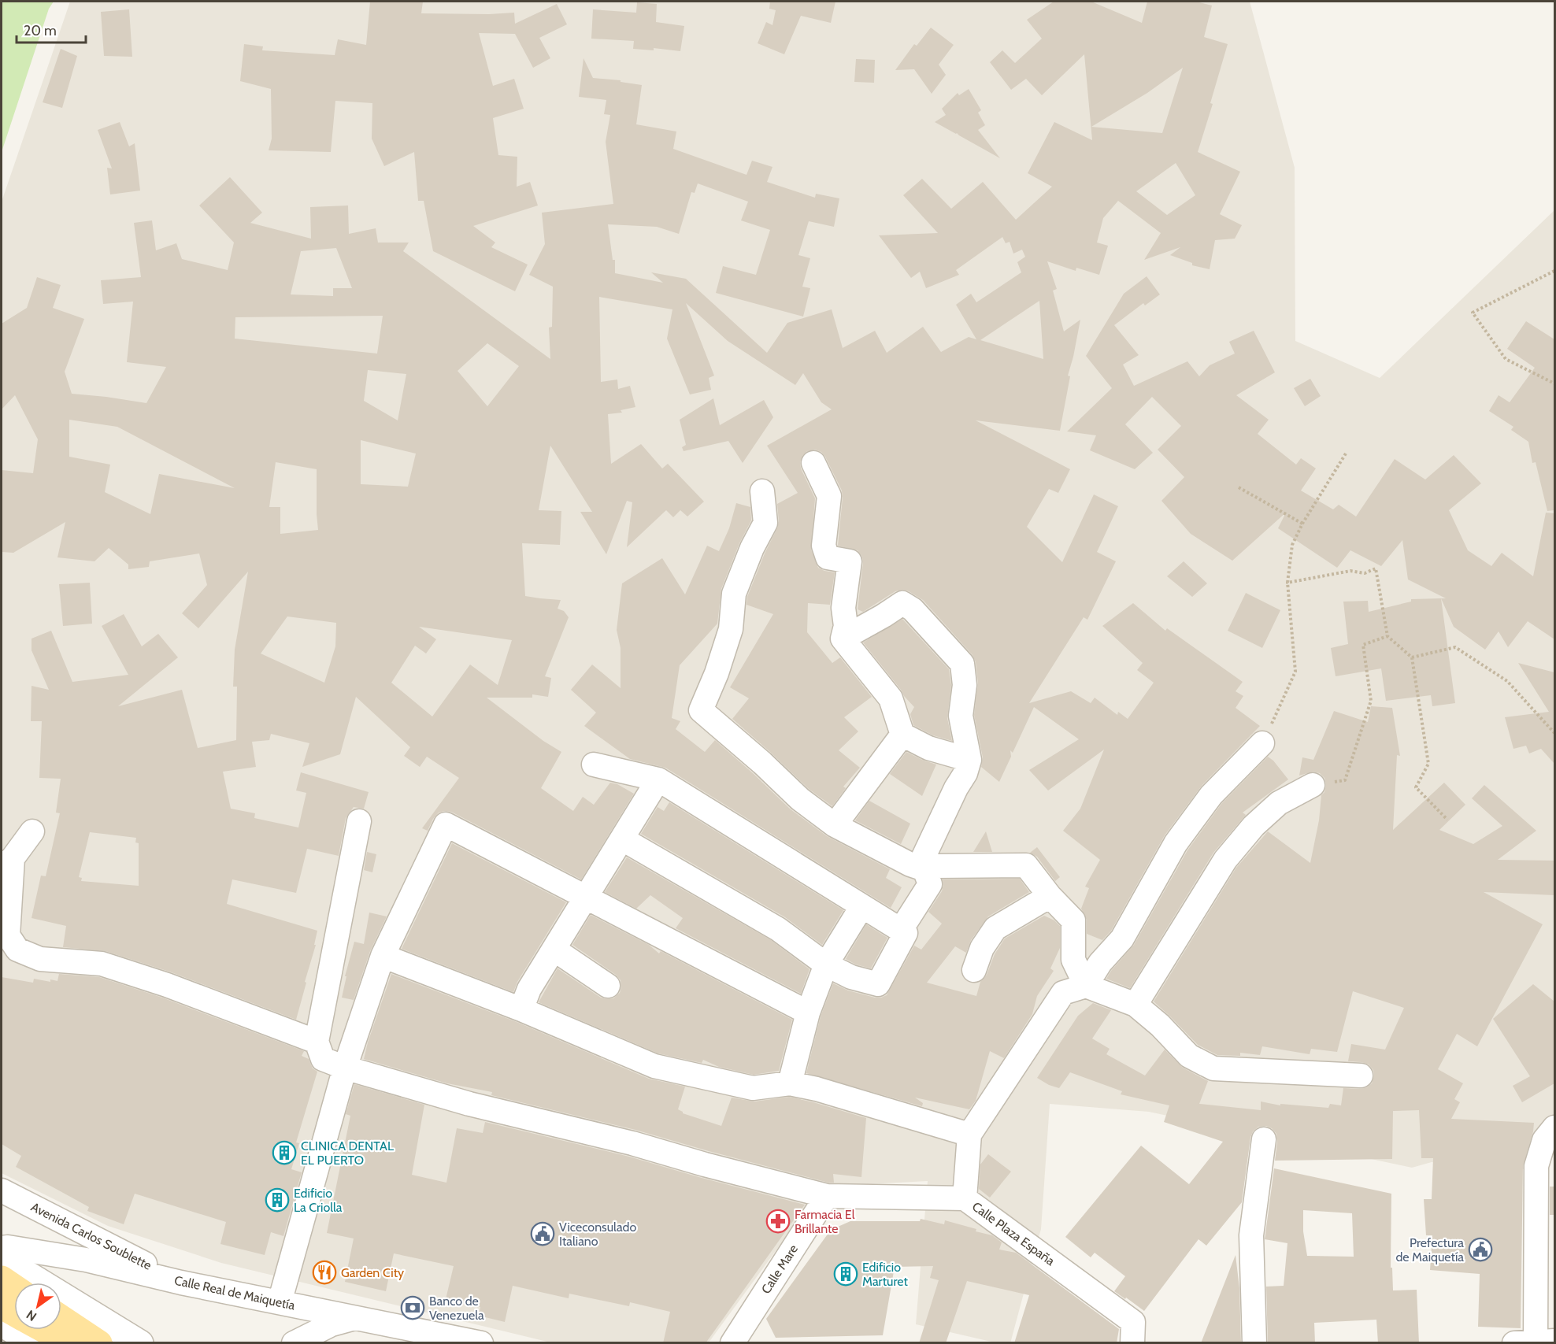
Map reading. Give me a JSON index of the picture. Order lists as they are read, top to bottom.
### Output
{
  "streets": {
    "street": [
      "Calle Plaza España",
      "Avenida Carlos Soublette",
      "Calle Mare",
      "Calle Real de Maiquetía"
    ]
  },
  "crossings": [
    ["Calle Plaza España", "Calle Mare"],
    ["Avenida Carlos Soublette", "Calle Real de Maiquetía"]
  ],
  "places": {
    "building": ["CLINICA DENTAL EL PUERTO", "Edificio La Criolla", "Edificio Marturet"],
    "pharmacy": ["Farmacia El Brillante"],
    "public building": ["Viceconsulado Italiano", "Prefectura de Maiquetía"],
    "restaurant": ["Garden City"],
    "bank": ["Banco de Venezuela"]
  },
  "scale_bar": "20 m",
  "north": "bottom left"
}
